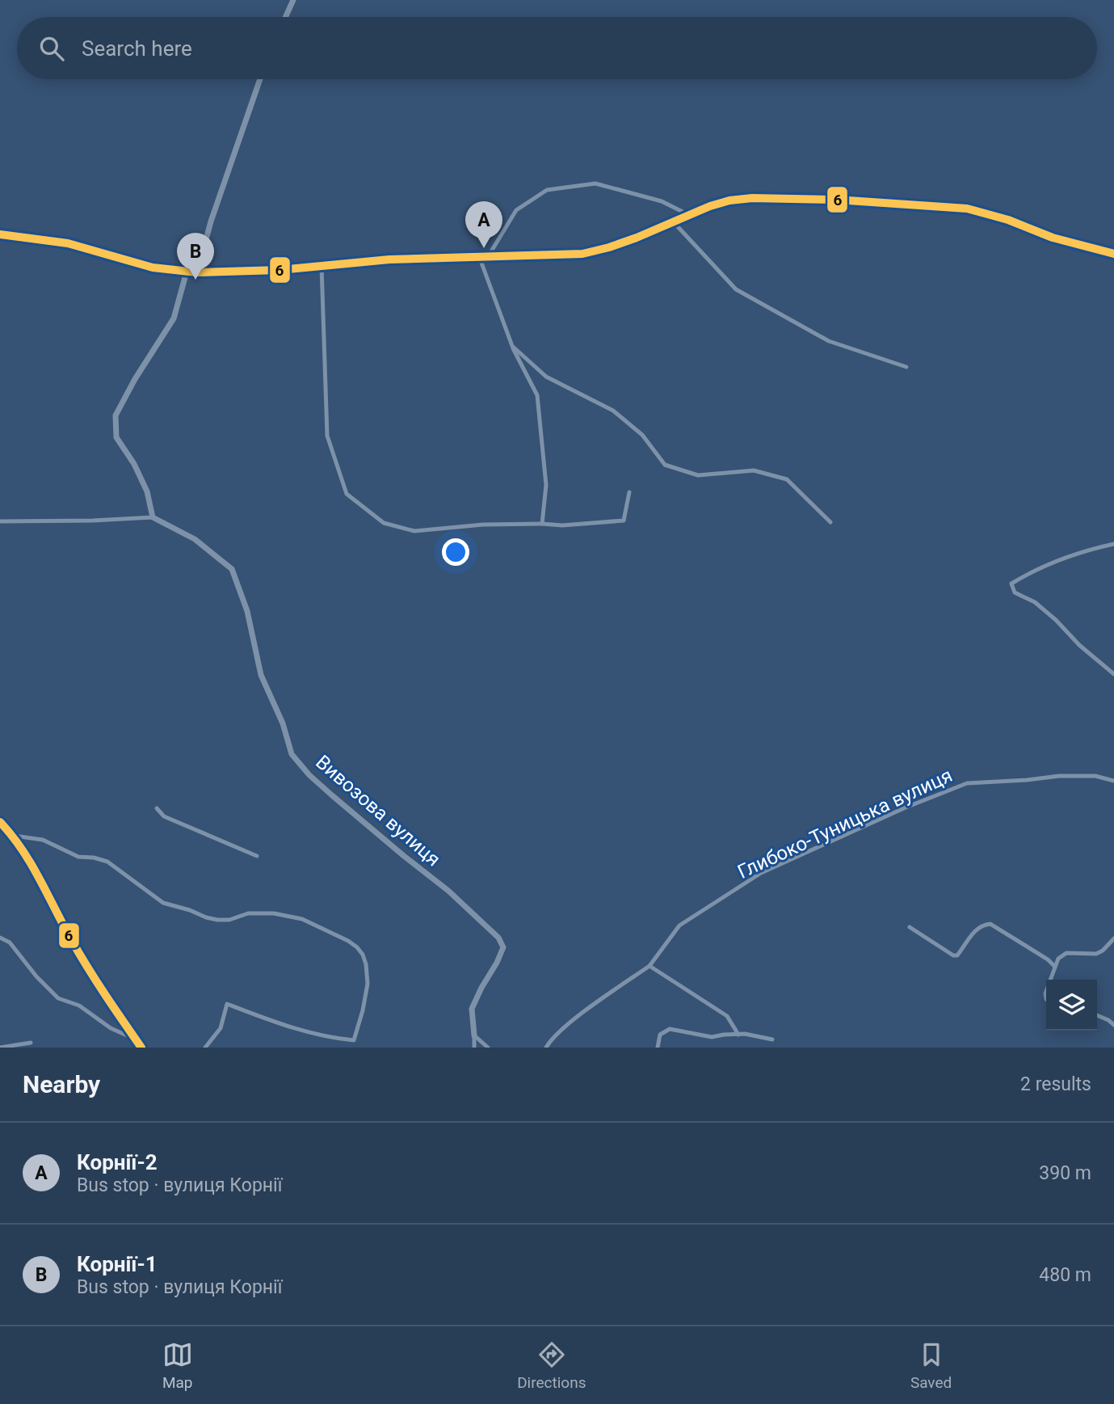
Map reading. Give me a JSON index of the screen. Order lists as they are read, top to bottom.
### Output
{
  "streets": {
    "street": ["Вивозова вулиця", "Глибоко-Туницька вулиця"]
  },
  "lines": ["transit line 6"],
  "page": {
    "search": "Search here",
    "pins": ["A", "B"],
    "heading": ["Nearby", "2 results"],
    "list": [
      {
        "mark": "A",
        "name": "Корнії-2",
        "note": "Bus stop · вулиця Корнії",
        "value": "390 m"
      },
      {
        "mark": "B",
        "name": "Корнії-1",
        "note": "Bus stop · вулиця Корнії",
        "value": "480 m"
      }
    ],
    "nav": ["Map", "Directions", "Saved"]
  }
}
